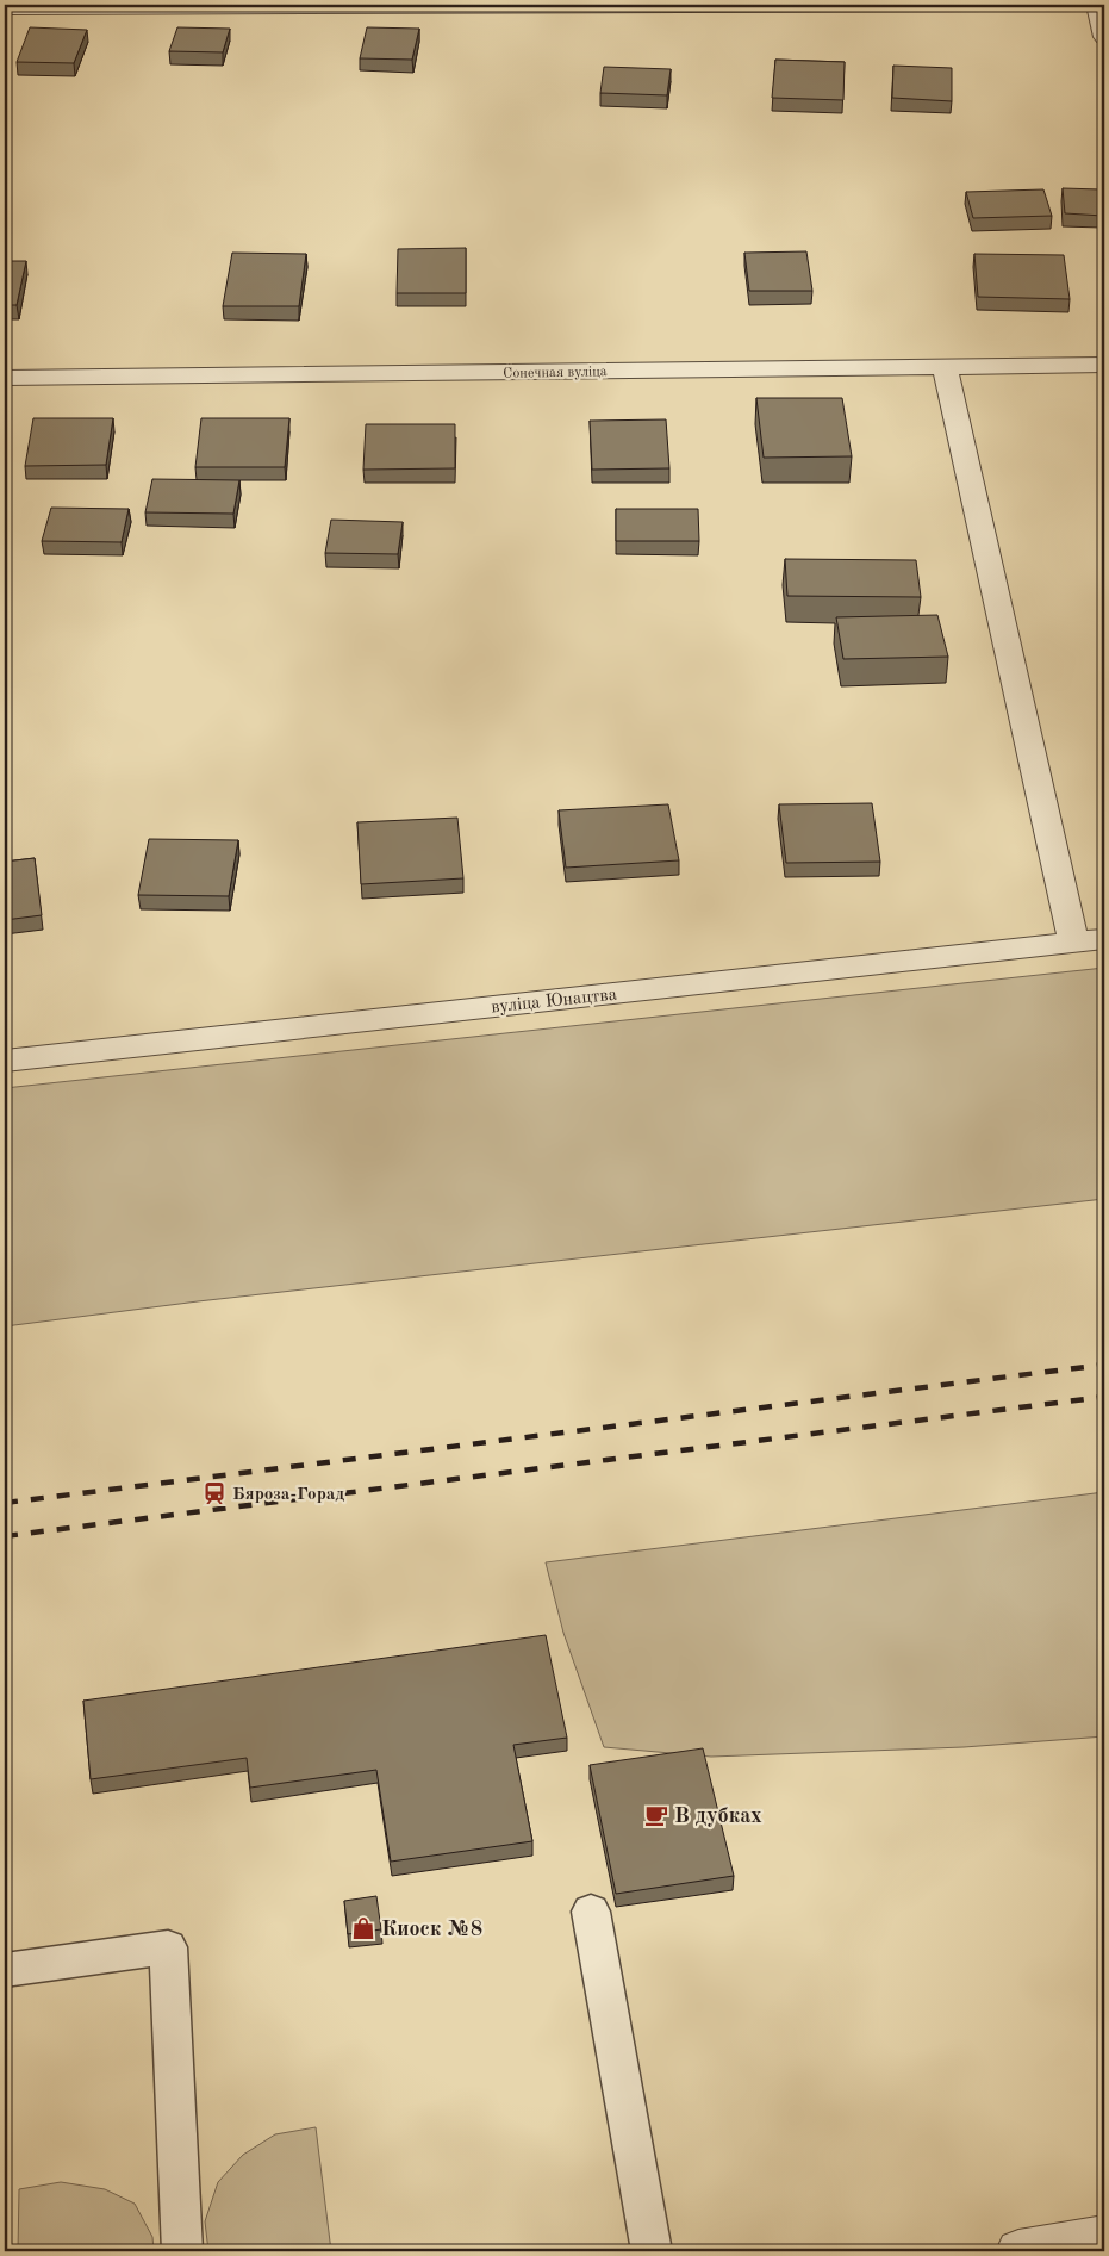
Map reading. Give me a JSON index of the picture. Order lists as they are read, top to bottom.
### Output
{
  "streets": {
    "street": ["Сонечная вуліца", "вуліца Юнацтва"]
  },
  "places": {
    "station": ["Бяроза-Горад"],
    "cafe": ["В дубках"],
    "shop": ["Киоск №8"]
  }
}
